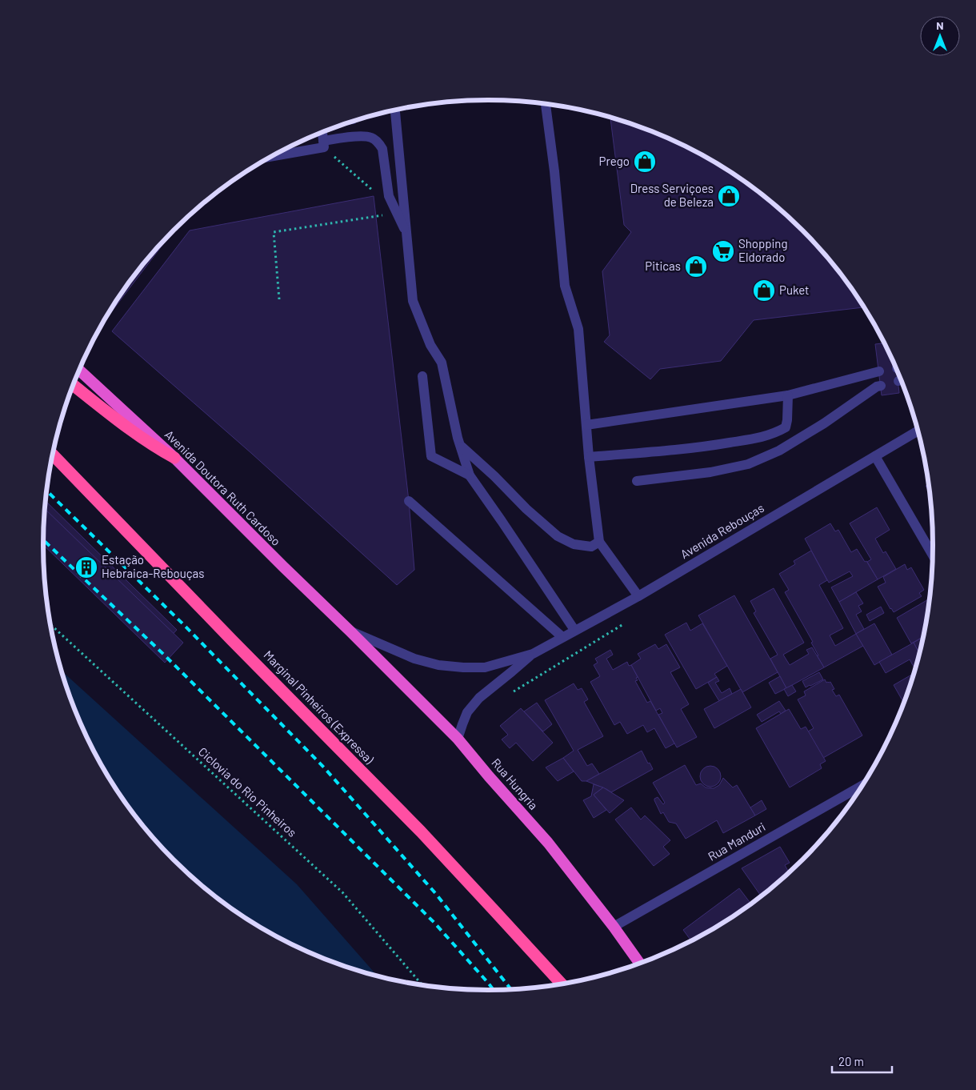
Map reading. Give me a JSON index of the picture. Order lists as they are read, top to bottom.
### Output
{
  "streets": {
    "highway": ["Avenida Doutora Ruth Cardoso", "Marginal Pinheiros (Expressa)", "Rua Hungria"],
    "street": ["Avenida Rebouças", "Rua Manduri"],
    "path": ["Ciclovia do Rio Pinheiros"]
  },
  "crossings": [
    ["Avenida Doutora Ruth Cardoso", "Avenida Rebouças"],
    ["Avenida Doutora Ruth Cardoso", "Rua Hungria"],
    ["Avenida Rebouças", "Rua Hungria"],
    ["Rua Hungria", "Rua Manduri"]
  ],
  "places": {
    "shop": [
      "Prego",
      "Dress Serviçoes de Beleza",
      "Piticas",
      "Puket"
    ],
    "supermarket": ["Shopping Eldorado"],
    "building": ["Estação Hebraica-Rebouças"]
  },
  "scale_bar": "20 m",
  "north": "top"
}
